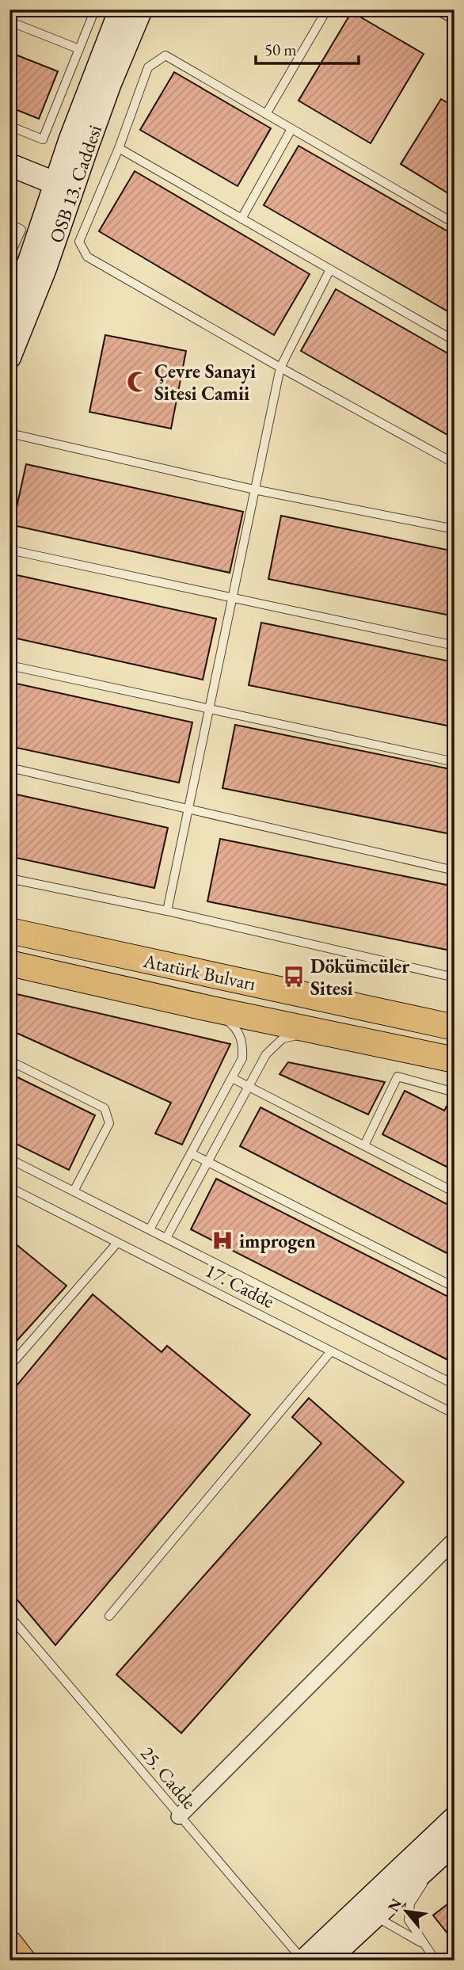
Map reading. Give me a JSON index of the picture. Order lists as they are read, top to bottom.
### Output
{
  "streets": {
    "main road": ["Atatürk Bulvarı"],
    "street": ["OSB 13. Caddesi"],
    "lane": ["17. Cadde", "25. Cadde"]
  },
  "places": {
    "mosque": ["Çevre Sanayi Sitesi Camii"],
    "bus stop": ["Dökümcüler Sitesi"],
    "hospital": ["improgen"]
  },
  "scale_bar": "50 m",
  "north": "top left"
}
